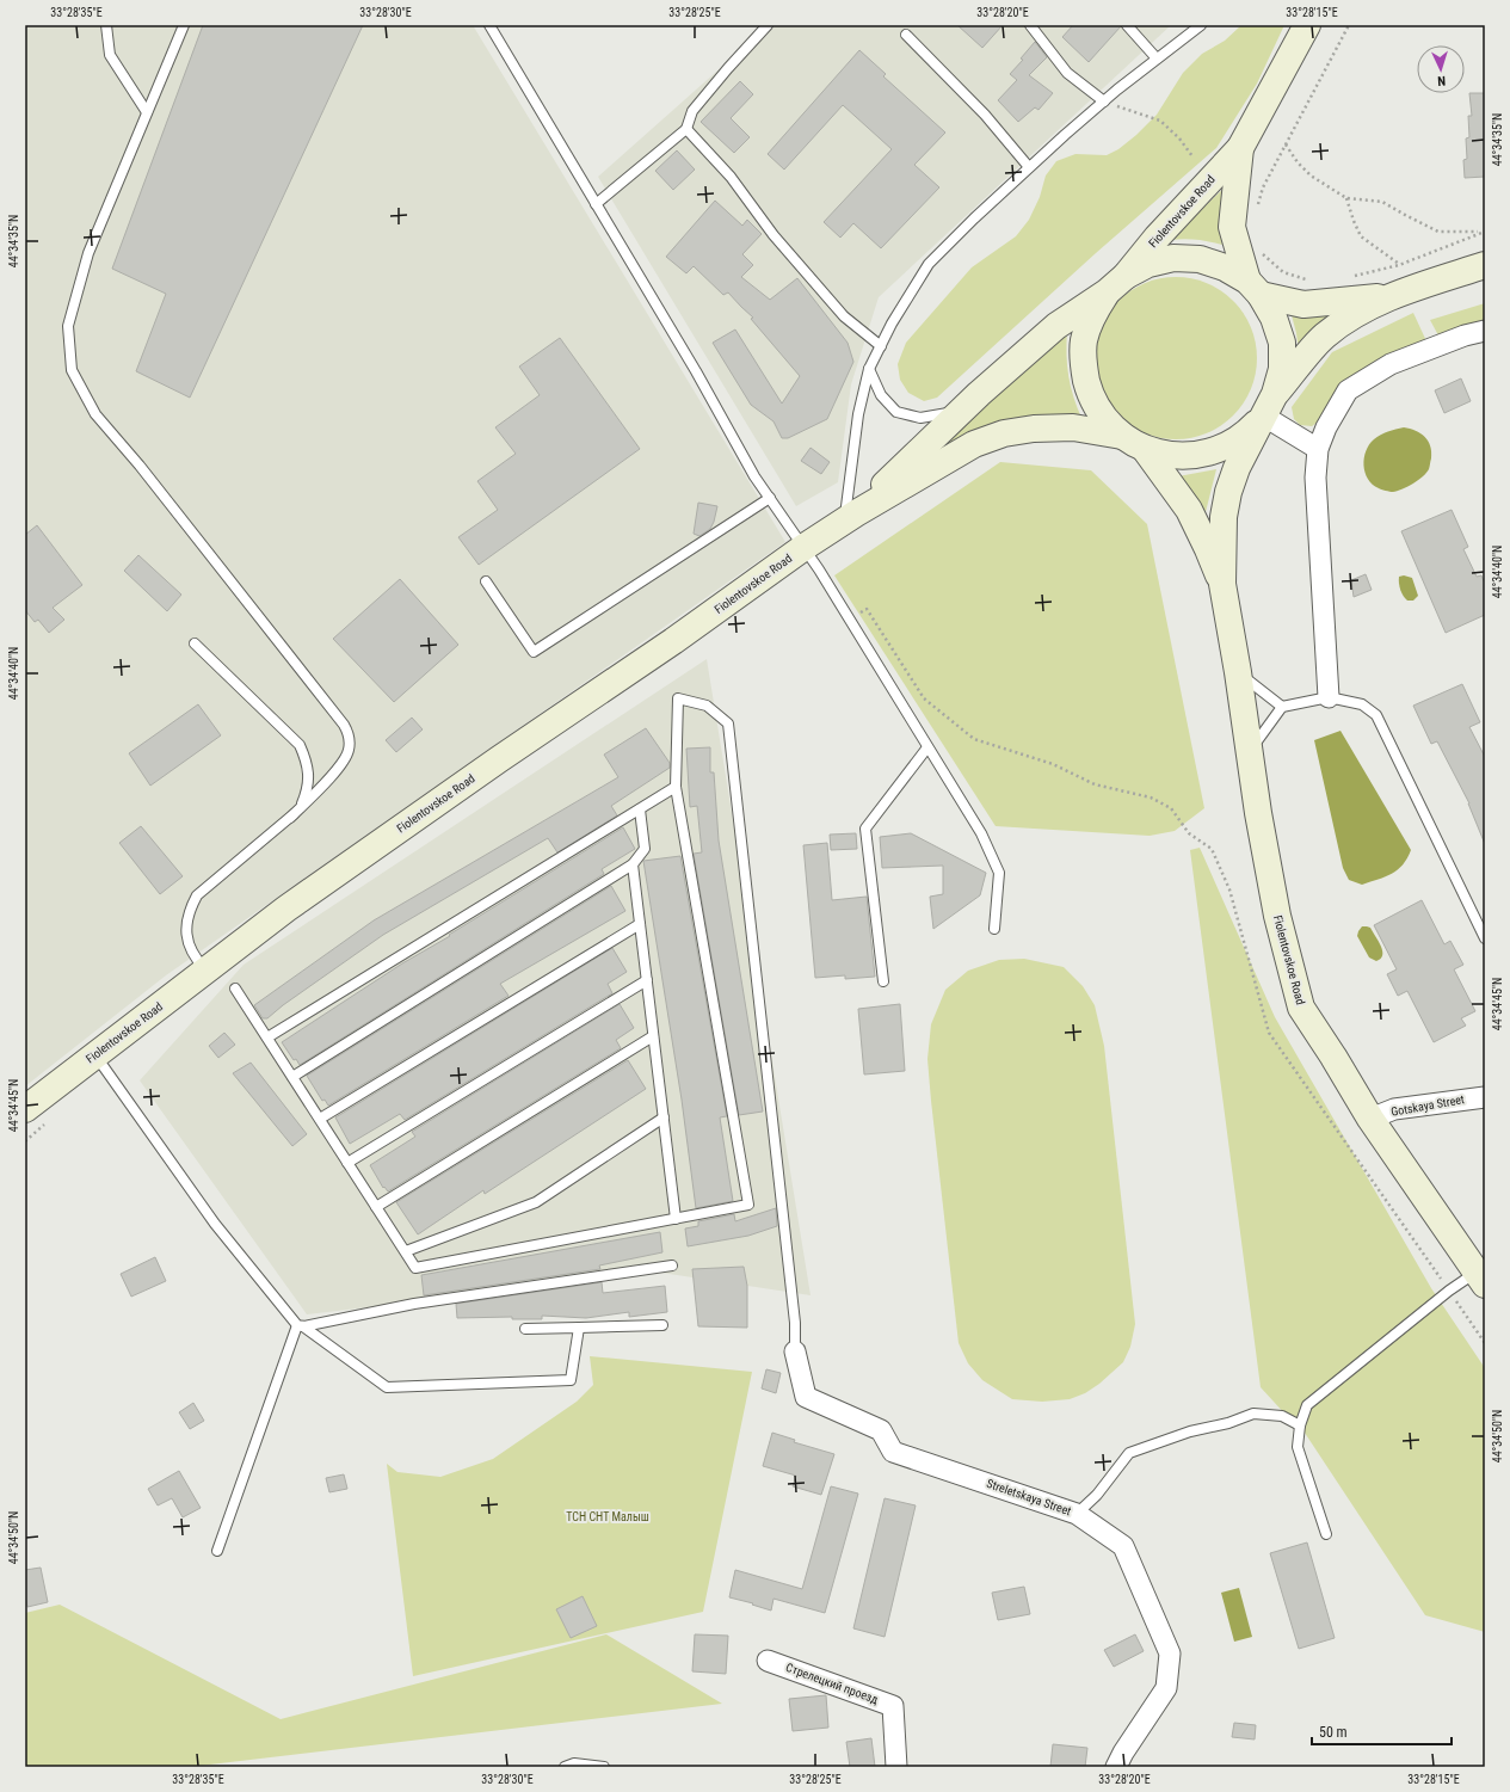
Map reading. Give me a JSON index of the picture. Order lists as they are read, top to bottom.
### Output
{
  "streets": {
    "main road": ["Fiolentovskoe Road"],
    "street": ["Gotskaya Street", "Streletskaya Street", "Стрелецкий проезд"]
  },
  "crossings": [
    ["Fiolentovskoe Road", "Gotskaya Street"]
  ],
  "parks": ["ТСН СНТ Малыш"],
  "scale_bar": "50 m",
  "north": "bottom",
  "coordinates": [
    "33°28'35\"E",
    "33°28'30\"E",
    "33°28'25\"E",
    "33°28'20\"E",
    "33°28'15\"E",
    "44°34'35\"N",
    "44°34'40\"N",
    "44°34'45\"N",
    "44°34'50\"N"
  ]
}
